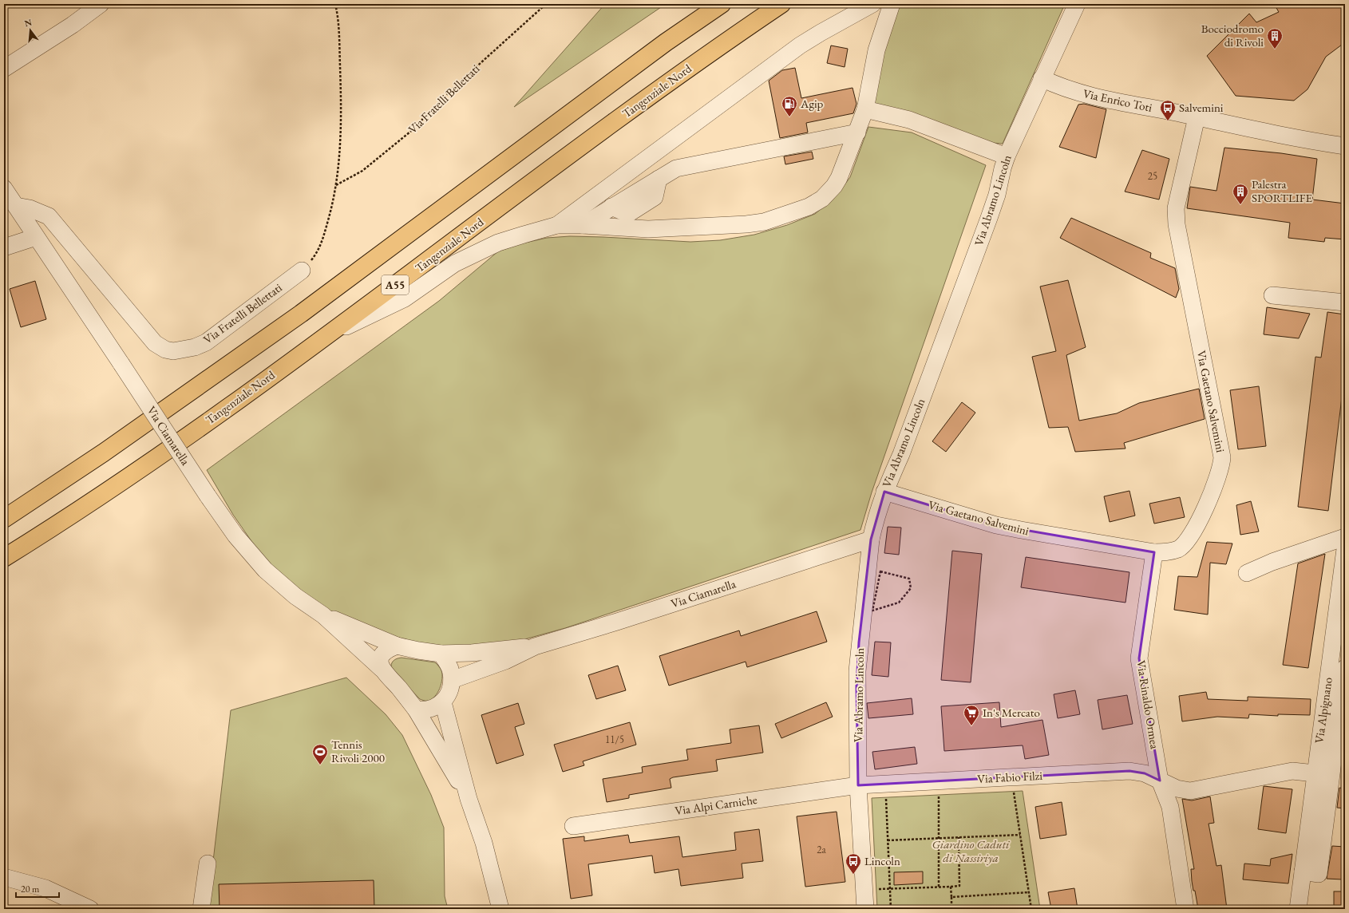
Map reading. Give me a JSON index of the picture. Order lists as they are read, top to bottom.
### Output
{
  "streets": {
    "highway": ["Tangenziale Nord", "A55"],
    "street": [
      "Via Fratelli Bellettati",
      "Via Enrico Toti",
      "Via Abramo Lincoln",
      "Via Gaetano Salvemini",
      "Via Ciamarella",
      "Via Rinaldo Ormea",
      "Via Alpignano",
      "Via Fabio Filzi",
      "Via Alpi Carniche"
    ]
  },
  "crossings": [
    ["Via Fratelli Bellettati", "Via Ciamarella"],
    ["Via Enrico Toti", "Via Abramo Lincoln"],
    ["Via Enrico Toti", "Via Gaetano Salvemini"],
    ["Via Abramo Lincoln", "Via Gaetano Salvemini"],
    ["Via Abramo Lincoln", "Via Ciamarella"],
    ["Via Abramo Lincoln", "Via Fabio Filzi"],
    ["Via Abramo Lincoln", "Via Alpi Carniche"],
    ["Via Gaetano Salvemini", "Via Rinaldo Ormea"],
    ["Via Rinaldo Ormea", "Via Fabio Filzi"],
    ["Via Alpignano", "Via Fabio Filzi"],
    ["Via Fabio Filzi", "Via Alpi Carniche"]
  ],
  "parks": ["Giardino Caduti di Nassiriya"],
  "places": {
    "building": ["Bocciodromo di Rivoli", "Palestra SPORTLIFE"],
    "fuel station": ["Agip"],
    "bus stop": ["Salvemini", "Lincoln"],
    "supermarket": ["In's Mercato"],
    "sports": ["Tennis Rivoli 2000"]
  },
  "house_numbers": ["25", "11/5", "2a"],
  "scale_bar": "20 m",
  "north": "top"
}
